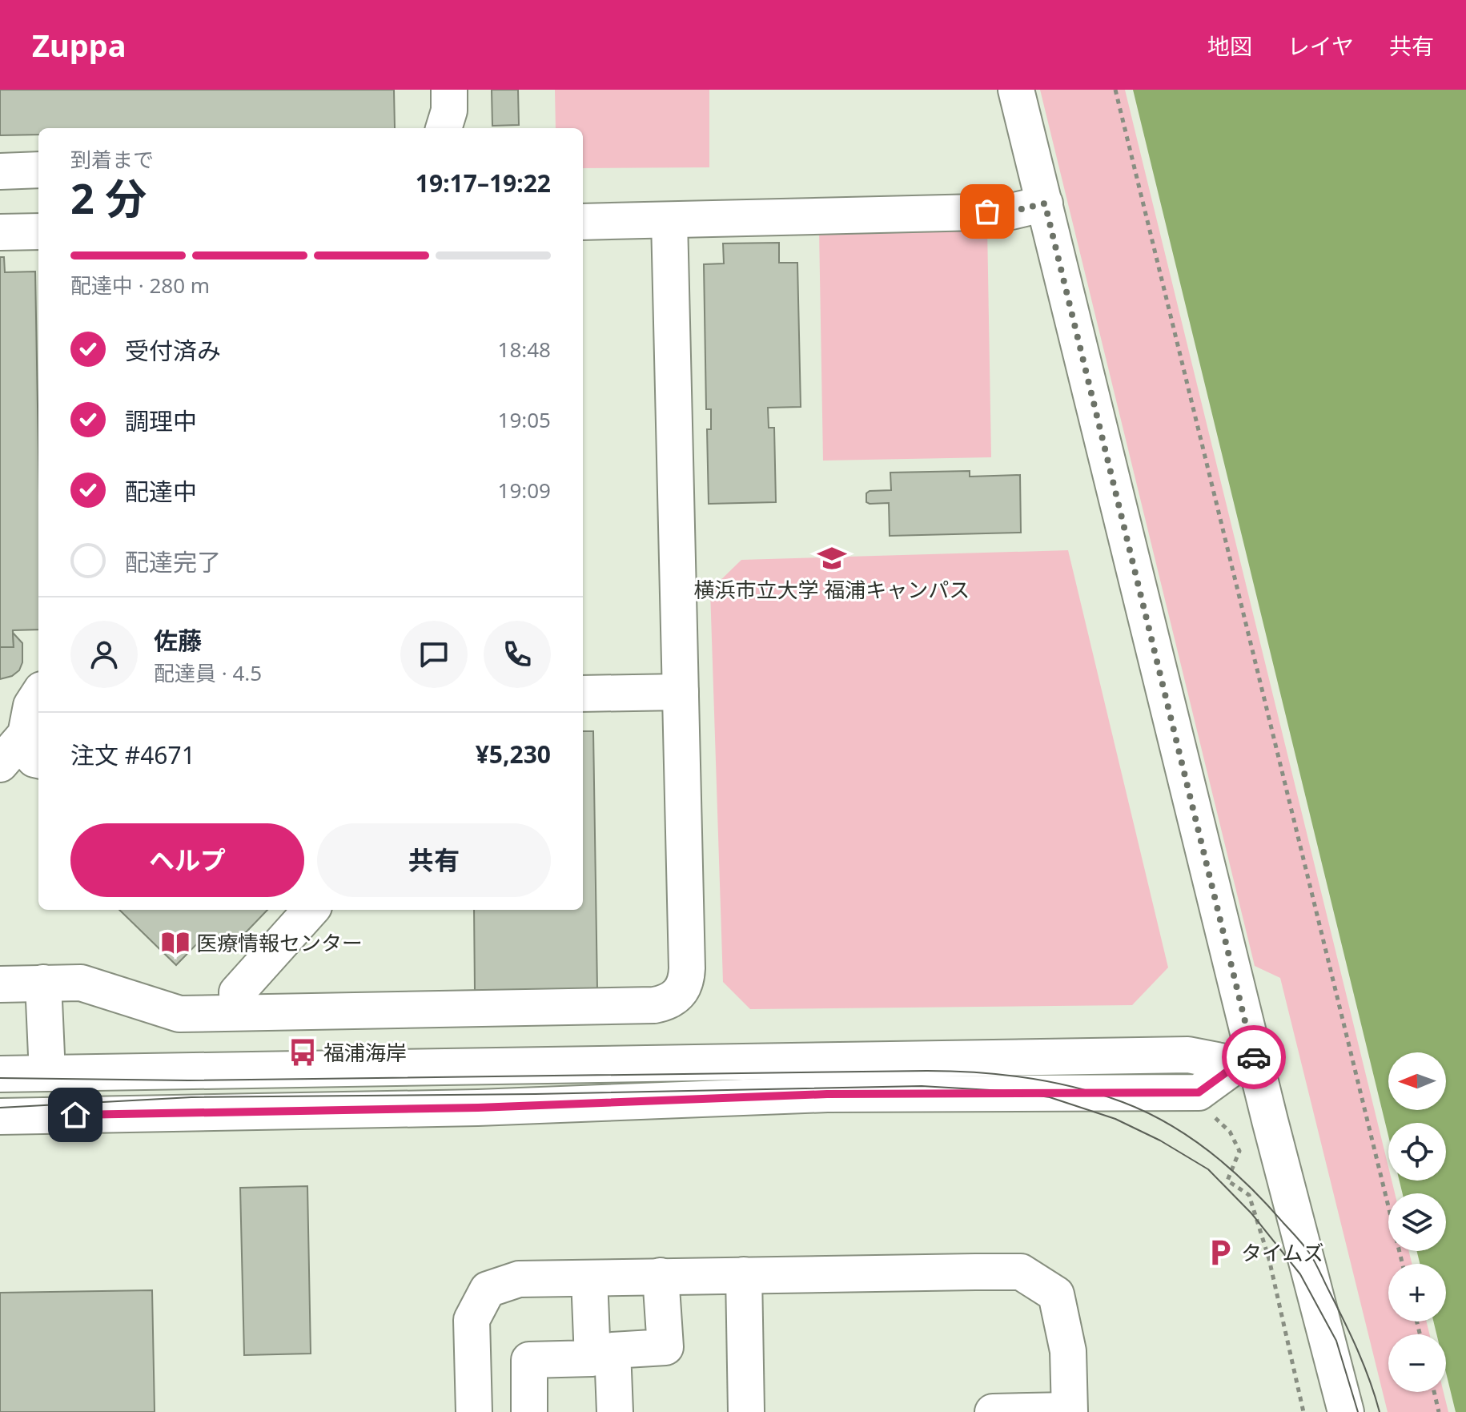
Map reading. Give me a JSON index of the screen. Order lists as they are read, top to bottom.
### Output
{
  "places": {
    "school or university": ["横浜市立大学 福浦キャンパス"],
    "library": ["医療情報センター"],
    "bus stop": ["福浦海岸"],
    "parking": ["タイムズ"]
  },
  "north": "left",
  "page": {
    "header": "Zuppa",
    "nav": ["地図", "レイヤ", "共有"],
    "heading": ["2 分", "到着まで", "19:17–19:22"],
    "panel": [
      "佐藤",
      "配達員 · 4.5",
      "注文 #4671",
      "¥5,230"
    ],
    "bar": "配達中 · 280 m",
    "list": [
      ["受付済み", "18:48"],
      ["調理中", "19:05"],
      ["配達中", "19:09"],
      "配達完了"
    ],
    "buttons": ["ヘルプ", "共有"],
    "map_buttons": ["+", "−"]
  }
}
